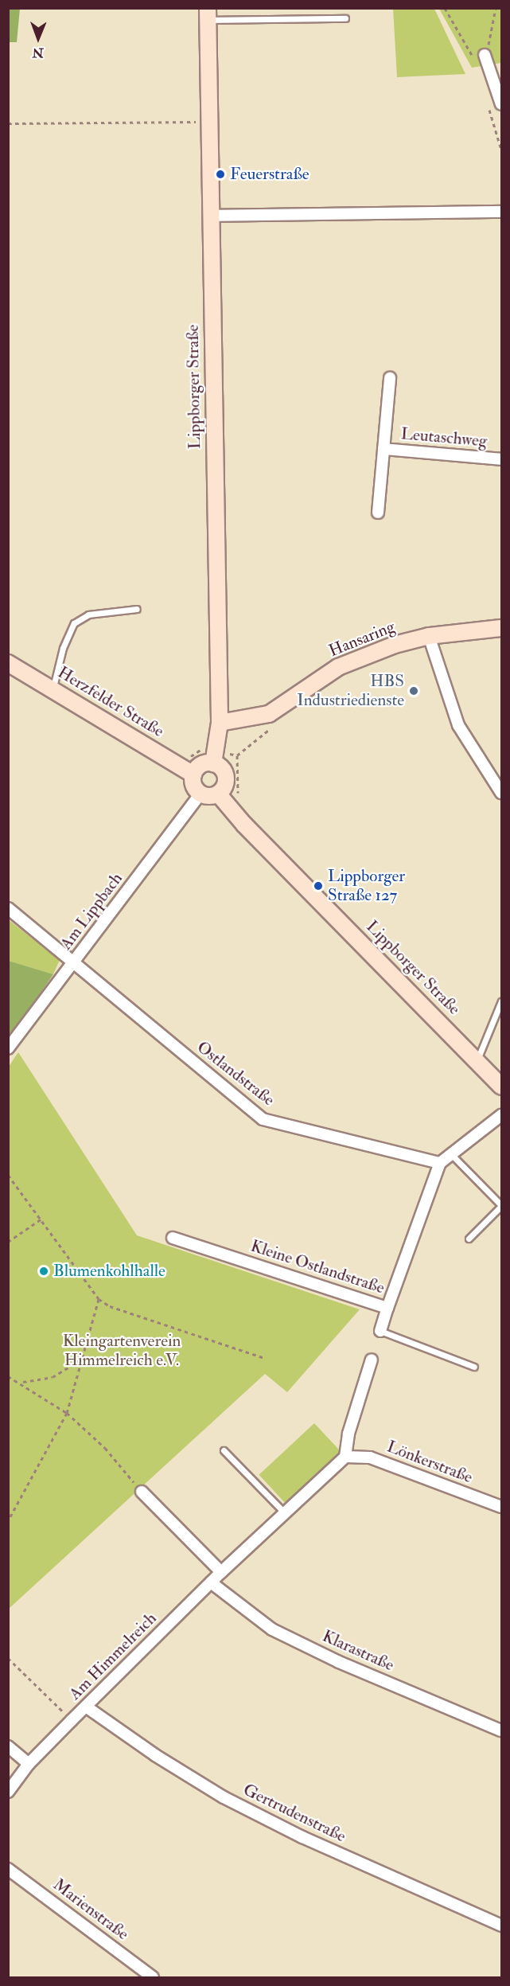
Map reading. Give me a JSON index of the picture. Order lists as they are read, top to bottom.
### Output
{
  "streets": {
    "street": [
      "Lippborger Straße",
      "Leutaschweg",
      "Hansaring",
      "Herzfelder Straße",
      "Am Lippbach",
      "Ostlandstraße",
      "Kleine Ostlandstraße",
      "Lönkerstraße",
      "Klarastraße",
      "Am Himmelreich",
      "Gertrudenstraße",
      "Marienstraße"
    ]
  },
  "crossings": [
    ["Lippborger Straße", "Hansaring"],
    ["Am Lippbach", "Ostlandstraße"],
    ["Ostlandstraße", "Kleine Ostlandstraße"],
    ["Lönkerstraße", "Am Himmelreich"],
    ["Klarastraße", "Am Himmelreich"],
    ["Am Himmelreich", "Gertrudenstraße"]
  ],
  "parks": ["Kleingartenverein Himmelreich e.V."],
  "places": [
    "Feuerstraße",
    "HBS Industriedienste",
    "Lippborger Straße 127",
    "Blumenkohlhalle"
  ],
  "north": "bottom"
}
